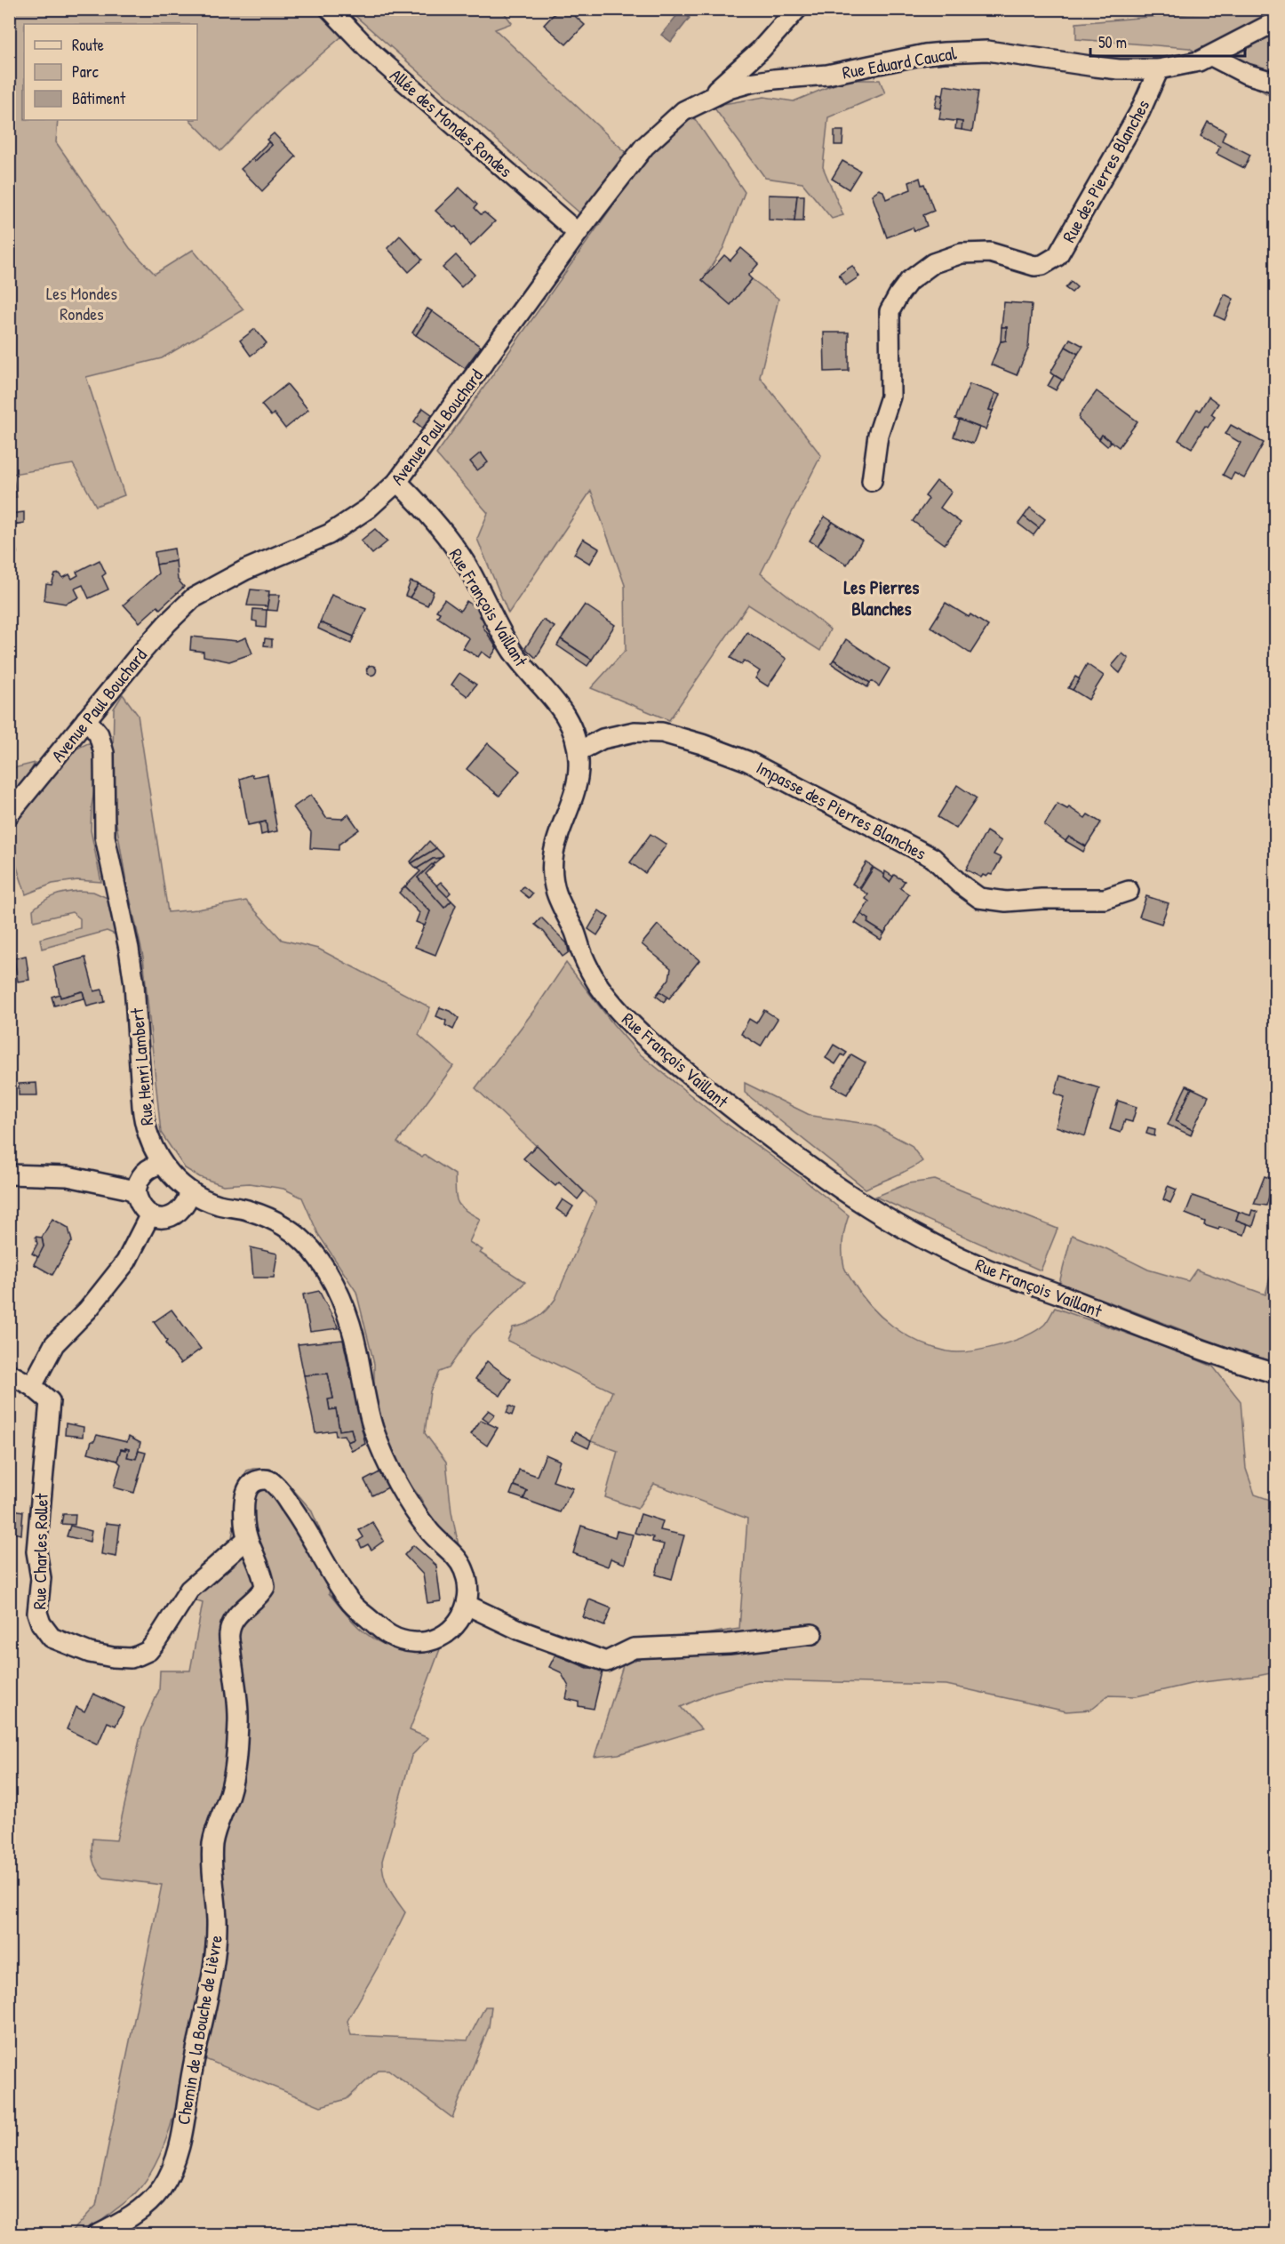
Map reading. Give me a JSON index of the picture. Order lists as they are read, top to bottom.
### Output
{
  "streets": {
    "street": [
      "Rue Eduard Caucal",
      "Allée des Mondes Rondes",
      "Rue des Pierres Blanches",
      "Avenue Paul Bouchard",
      "Rue François Vaillant",
      "Impasse des Pierres Blanches",
      "Rue Henri Lambert",
      "Rue Charles Rollet",
      "Chemin de la Bouche de Lièvre"
    ]
  },
  "crossings": [
    ["Rue Eduard Caucal", "Rue des Pierres Blanches"],
    ["Rue Eduard Caucal", "Avenue Paul Bouchard"],
    ["Allée des Mondes Rondes", "Avenue Paul Bouchard"],
    ["Avenue Paul Bouchard", "Rue François Vaillant"],
    ["Avenue Paul Bouchard", "Rue Henri Lambert"],
    ["Rue François Vaillant", "Impasse des Pierres Blanches"],
    ["Rue Henri Lambert", "Chemin de la Bouche de Lièvre"],
    ["Rue Charles Rollet", "Chemin de la Bouche de Lièvre"]
  ],
  "districts": ["Les Pierres Blanches"],
  "parks": ["Les Mondes Rondes"],
  "legend": ["Route", "Parc", "Bâtiment"],
  "scale_bar": "50 m"
}
